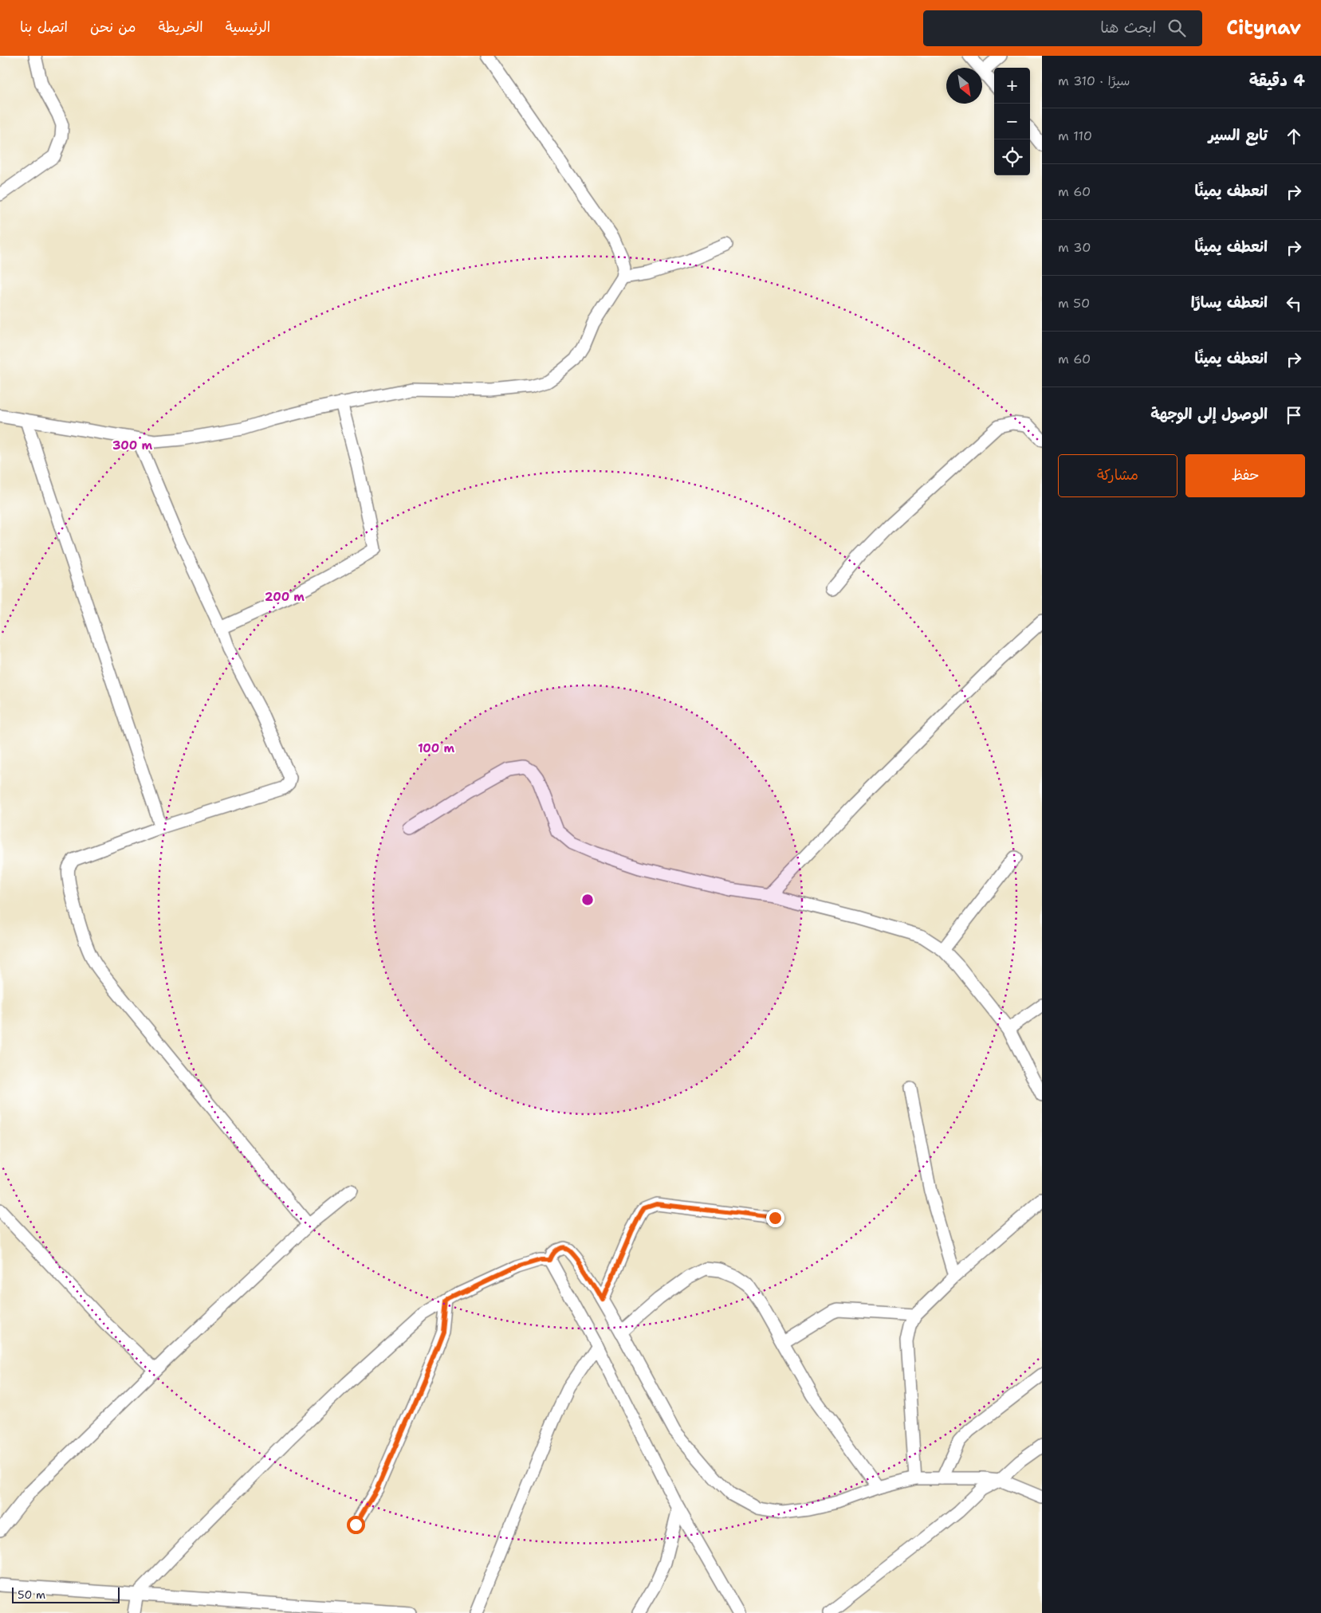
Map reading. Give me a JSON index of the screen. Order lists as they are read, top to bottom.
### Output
{
  "scale_bar": "50 m",
  "north": "bottom right",
  "page": {
    "header": "Citynav",
    "search": "ابحث هنا",
    "nav": [
      "الرئيسية",
      "الخريطة",
      "من نحن",
      "اتصل بنا"
    ],
    "heading": ["4 دقيقة", "سيرًا · 310 m"],
    "map_buttons": ["+", "−"],
    "list": [
      ["تابع السير", "110 m"],
      ["انعطف يمينًا", "60 m"],
      ["انعطف يمينًا", "30 m"],
      ["انعطف يسارًا", "50 m"],
      ["انعطف يمينًا", "60 m"],
      "الوصول إلى الوجهة"
    ],
    "buttons": ["حفظ", "مشاركة"],
    "scale": "50 m"
  },
  "rings": ["300 m", "200 m", "100 m"]
}
